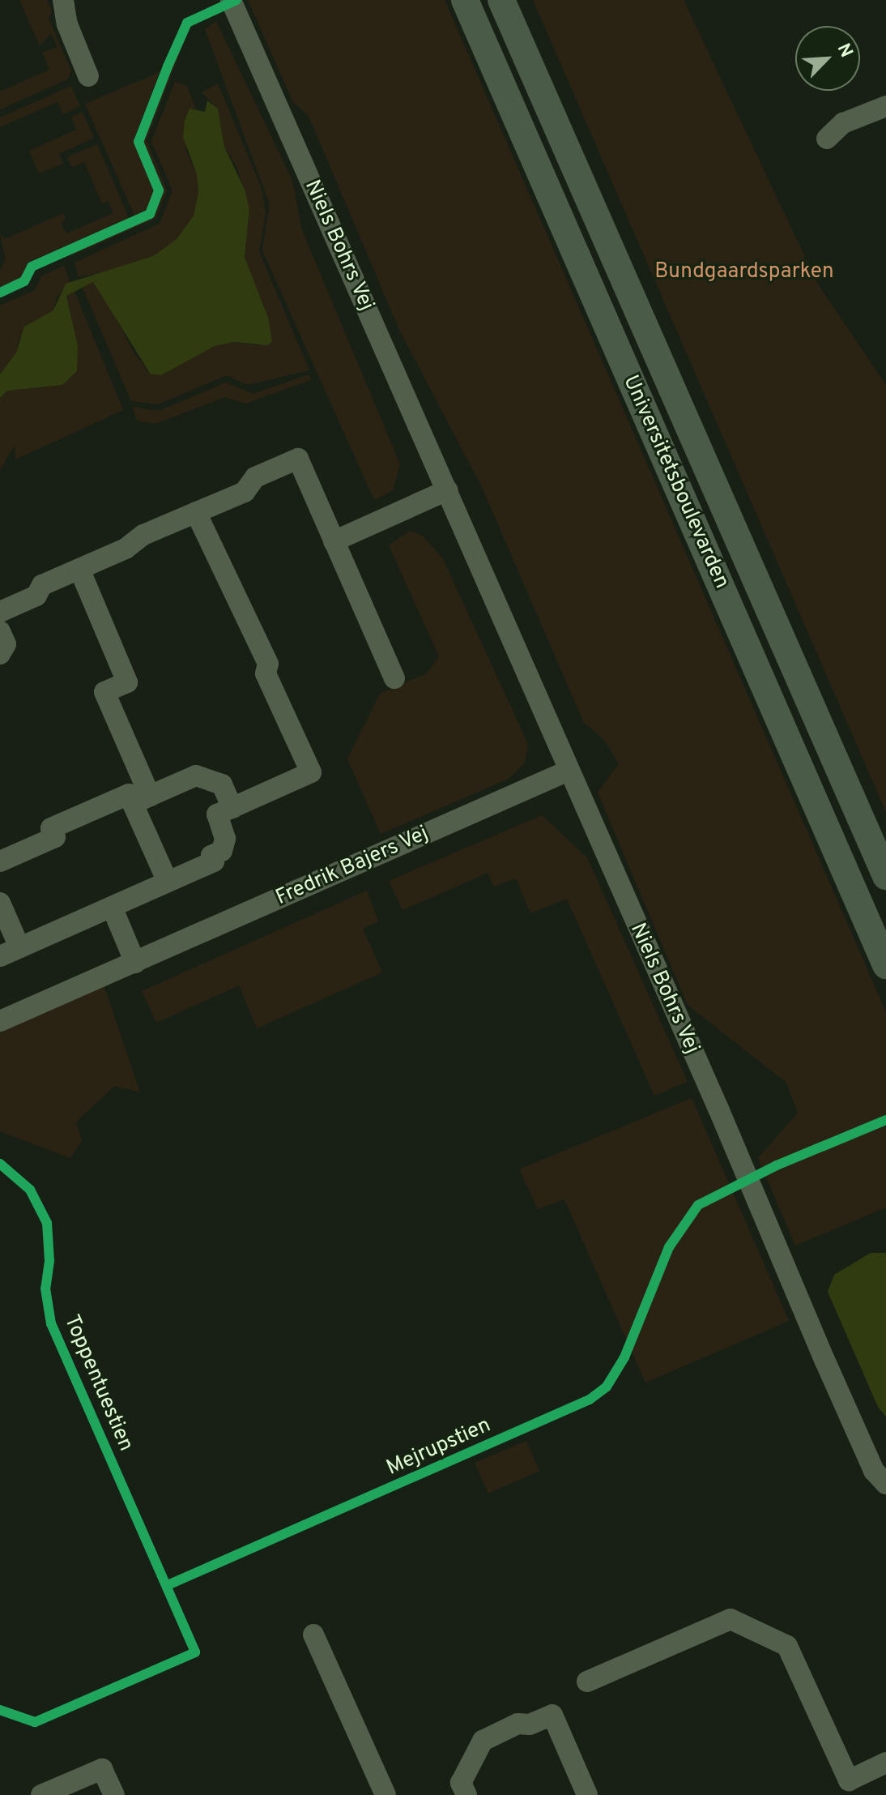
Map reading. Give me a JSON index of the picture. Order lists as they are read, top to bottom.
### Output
{
  "streets": {
    "main road": ["Universitetsboulevarden"],
    "street": ["Niels Bohrs Vej", "Fredrik Bajers Vej"],
    "cycle path": ["Toppentuestien", "Mejrupstien"]
  },
  "crossings": [
    ["Niels Bohrs Vej", "Fredrik Bajers Vej"]
  ],
  "parks": ["Bundgaardsparken"],
  "north": "top right"
}
